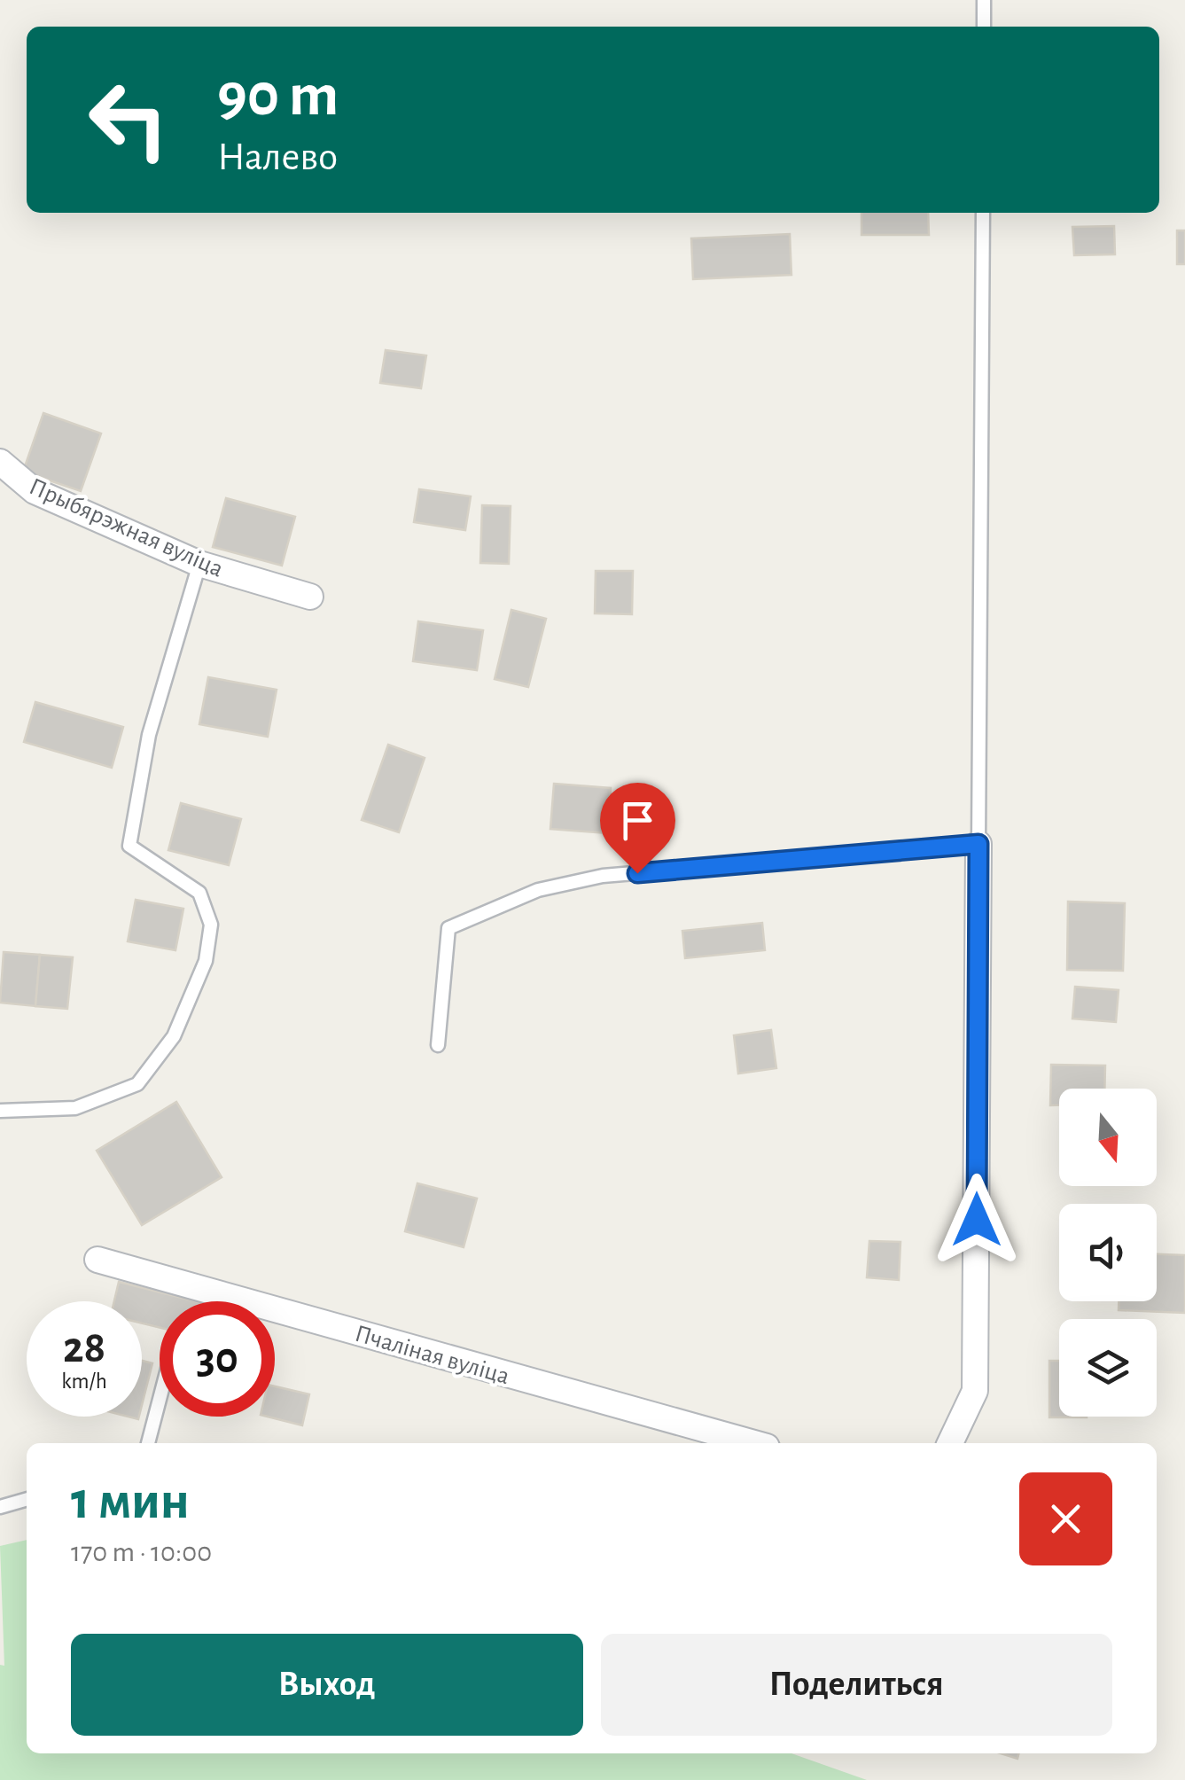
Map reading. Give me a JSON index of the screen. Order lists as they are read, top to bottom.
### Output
{
  "streets": {
    "street": ["Прыбярэжная вуліца", "Пчаліная вуліца"]
  },
  "north": "bottom",
  "page": {
    "turn": ["90 m", "Налево"],
    "speed": "28 km/h",
    "limit": "30",
    "heading": ["1 мин", "170 m · 10:00"],
    "buttons": ["Выход", "Поделиться"]
  }
}
